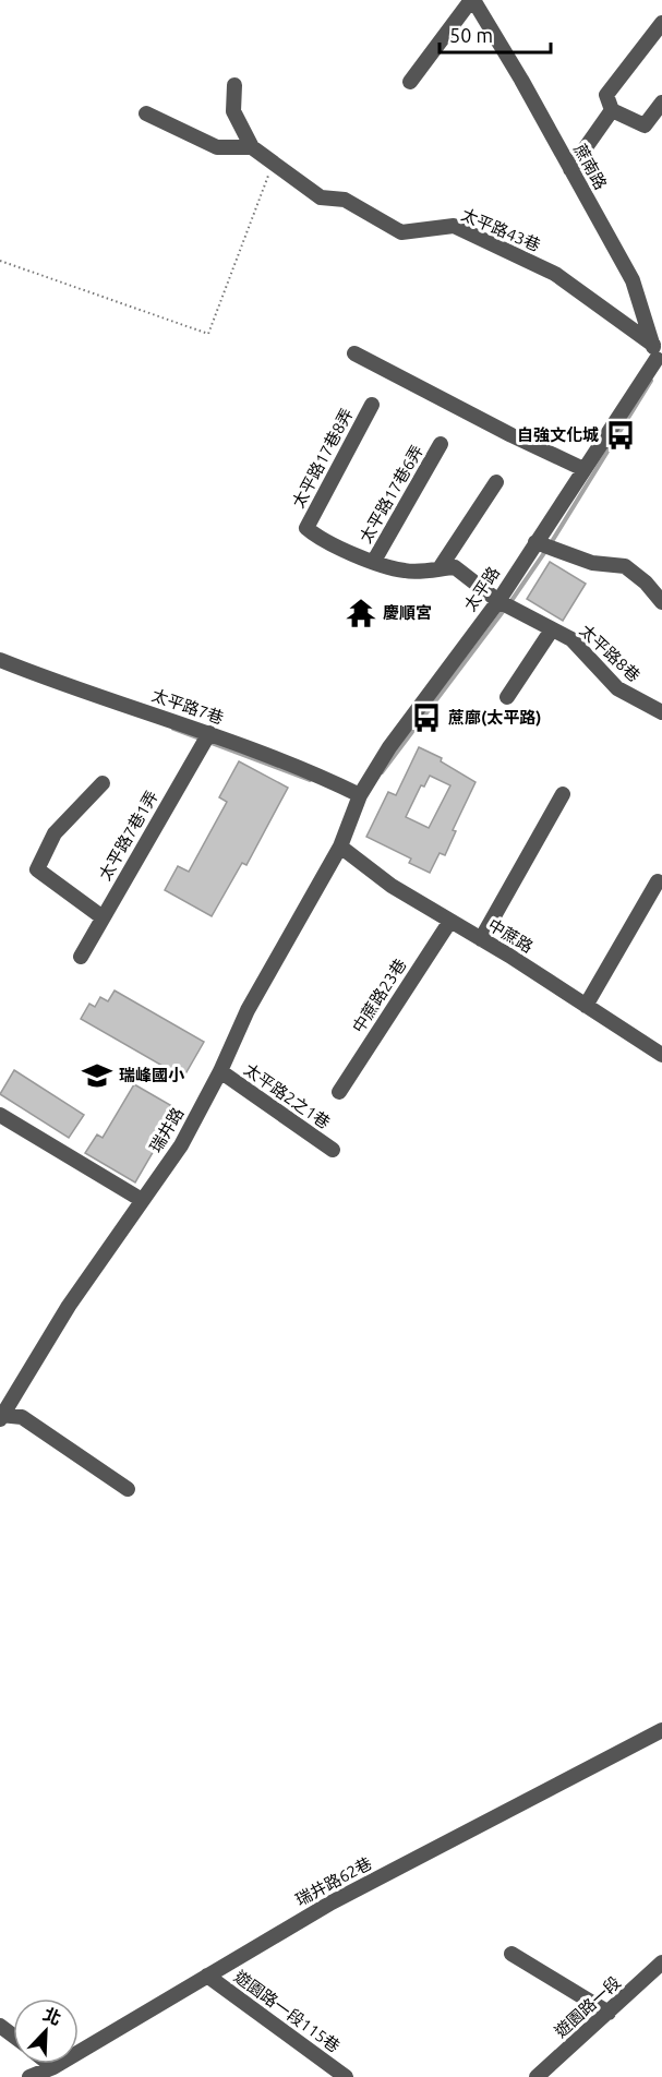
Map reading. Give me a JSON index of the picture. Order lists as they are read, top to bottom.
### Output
{
  "streets": {
    "street": [
      "蔗南路",
      "太平路43巷",
      "太平路17巷8弄",
      "太平路17巷6弄",
      "太平路",
      "太平路8巷",
      "太平路7巷",
      "太平路7巷1弄",
      "中蔗路",
      "中蔗路23巷",
      "太平路2之1巷",
      "瑞井路",
      "瑞井路62巷",
      "遊園路一段",
      "遊園路一段115巷"
    ]
  },
  "crossings": [
    ["蔗南路", "太平路43巷"],
    ["蔗南路", "太平路"],
    ["太平路43巷", "太平路"],
    ["太平路17巷8弄", "太平路17巷6弄"],
    ["太平路", "太平路8巷"],
    ["太平路", "太平路7巷"],
    ["太平路", "中蔗路"],
    ["太平路", "瑞井路"],
    ["太平路7巷", "太平路7巷1弄"],
    ["中蔗路", "中蔗路23巷"],
    ["中蔗路", "瑞井路"],
    ["太平路2之1巷", "瑞井路"],
    ["瑞井路62巷", "遊園路一段115巷"]
  ],
  "places": {
    "bus stop": ["自強文化城", "蔗廍(太平路)"],
    "temple": ["慶順宮"],
    "school or university": ["瑞峰國小"]
  },
  "scale_bar": "50 m",
  "north": "top right"
}
